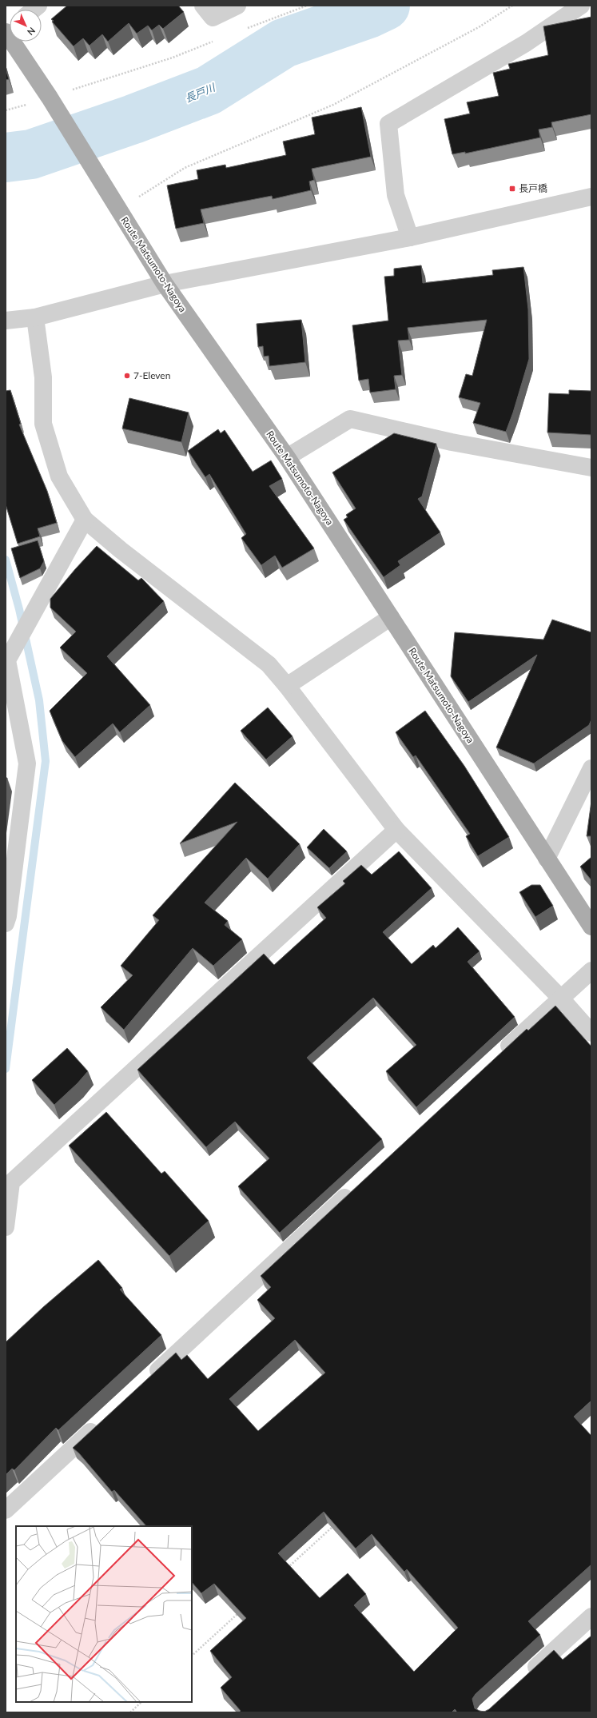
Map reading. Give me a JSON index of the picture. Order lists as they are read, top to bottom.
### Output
{
  "streets": {
    "main road": ["Route Matsumoto-Nagoya"]
  },
  "water": ["長戸川"],
  "places": {
    "transit": ["長戸橋"],
    "other": ["7-Eleven"]
  },
  "north": "bottom right"
}
